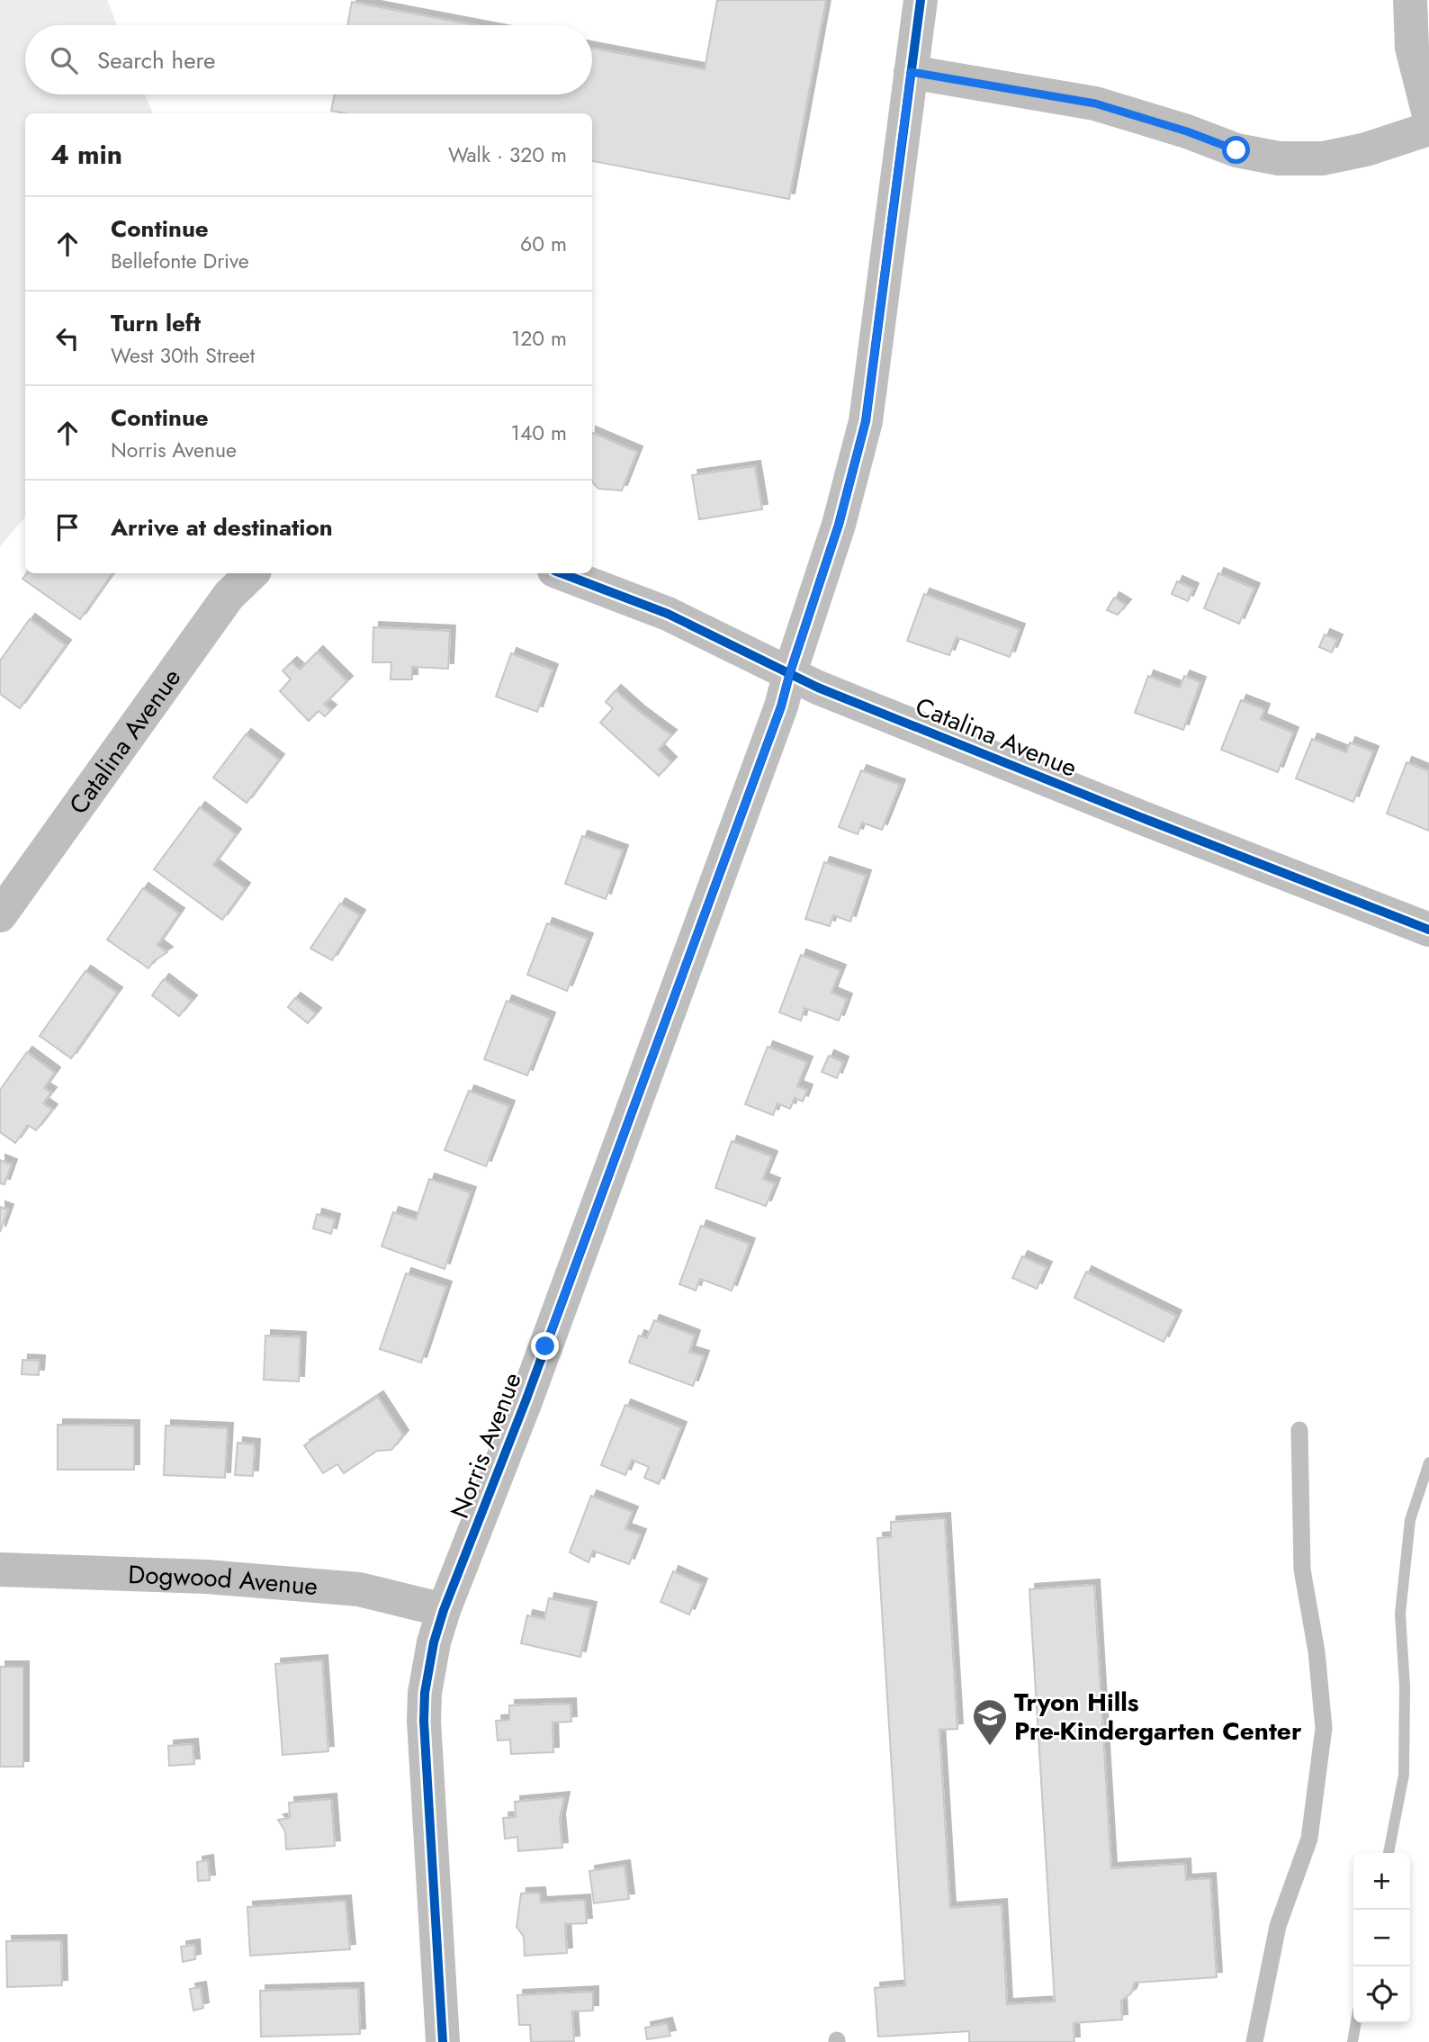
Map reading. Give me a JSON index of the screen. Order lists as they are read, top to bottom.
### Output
{
  "streets": {
    "street": ["Catalina Avenue", "Norris Avenue", "Dogwood Avenue"]
  },
  "crossings": [
    ["Catalina Avenue", "Norris Avenue"],
    ["Norris Avenue", "Dogwood Avenue"]
  ],
  "places": {
    "school or university": ["Tryon Hills Pre-Kindergarten Center"]
  },
  "page": {
    "search": "Search here",
    "heading": ["4 min", "Walk · 320 m"],
    "list": [
      ["Continue", "Bellefonte Drive", "60 m"],
      ["Turn left", "West 30th Street", "120 m"],
      ["Continue", "Norris Avenue", "140 m"],
      "Arrive at destination"
    ],
    "map_buttons": ["+", "−"]
  }
}
